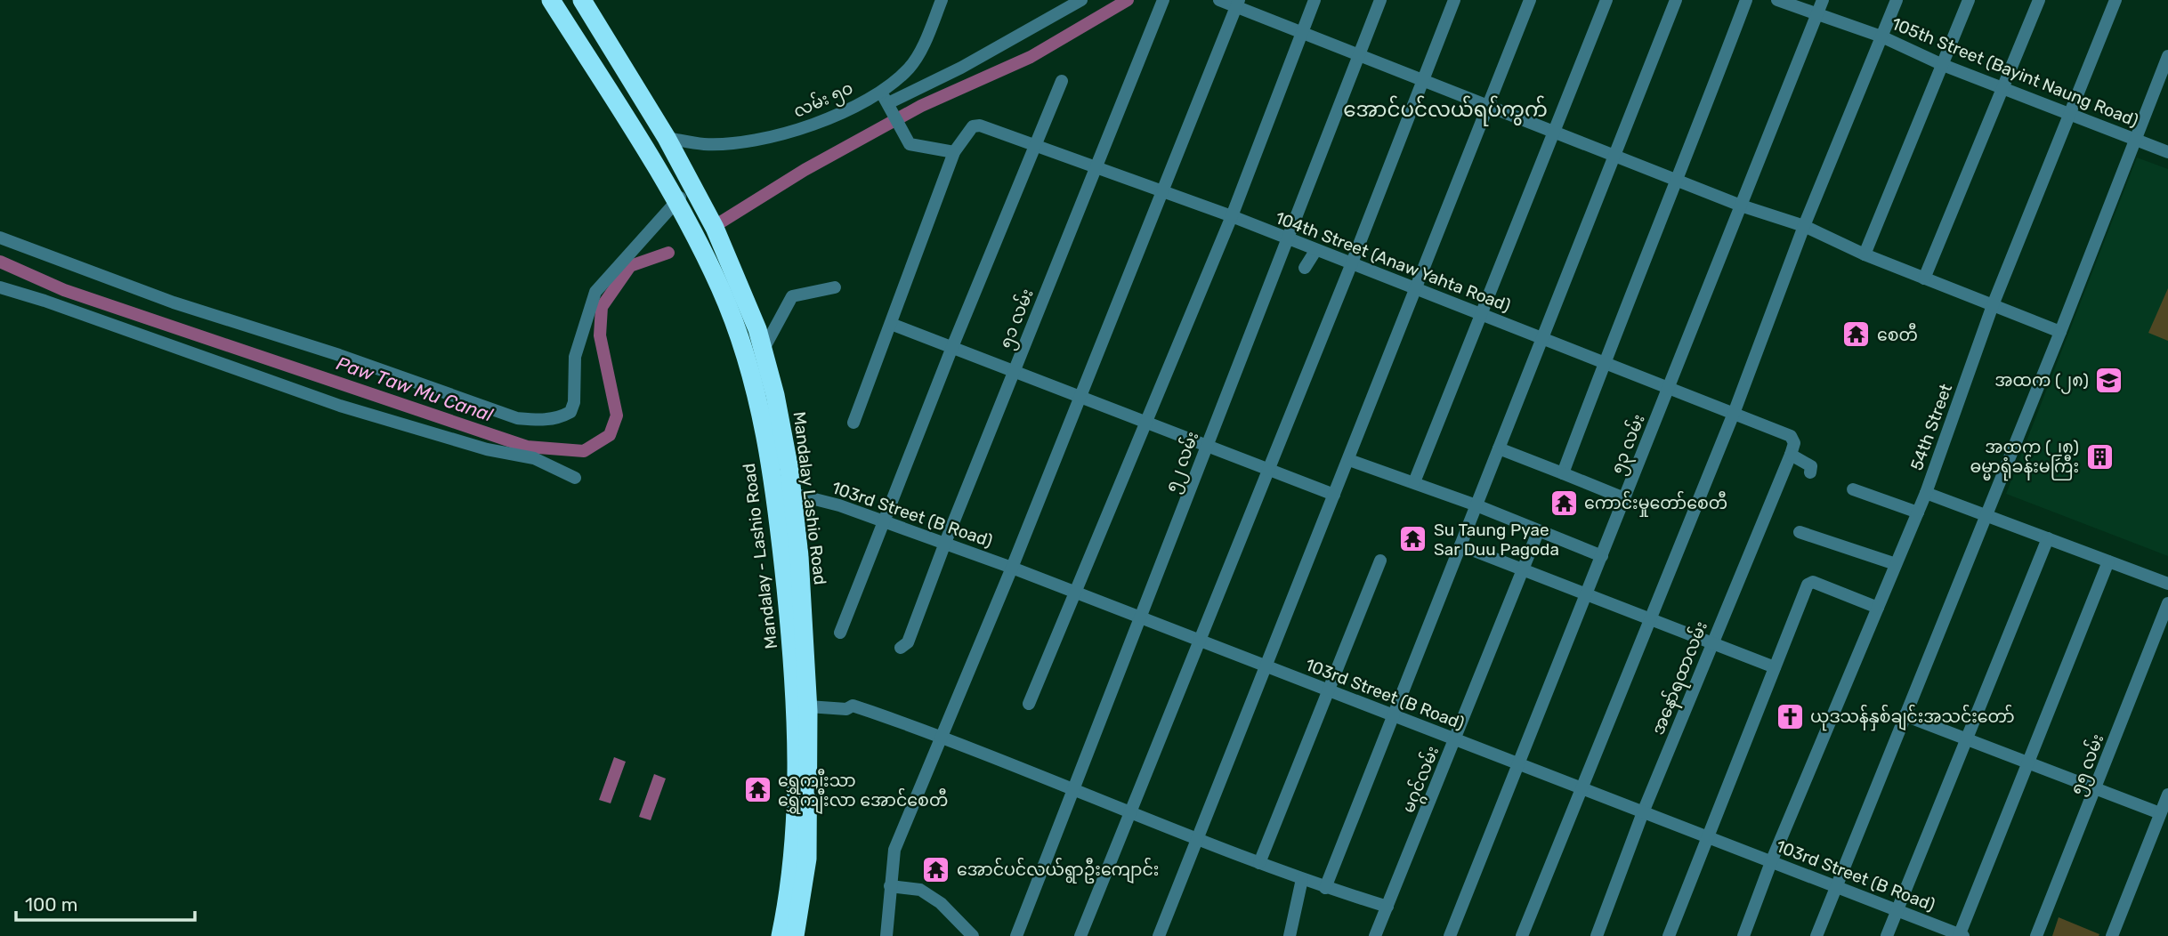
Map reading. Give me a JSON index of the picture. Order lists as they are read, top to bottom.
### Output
{
  "streets": {
    "highway": ["Mandalay Lashio Road", "Mandalay - Lashio Road"],
    "street": [
      "105th Street (Bayint Naung Road)",
      "လမ်း ၅၀",
      "104th Street (Anaw Yahta Road)",
      "၅၁ လမ်း",
      "54th Street",
      "၅၃ လမ်း",
      "၅၂ လမ်း",
      "103rd Street (B Road)",
      "အနော်ရထာလမ်း",
      "၅၅ လမ်း",
      "မဂ္ဂင်လမ်း"
    ]
  },
  "crossings": [
    ["105th Street (Bayint Naung Road)", "54th Street"],
    ["105th Street (Bayint Naung Road)", "၅၃ လမ်း"],
    ["လမ်း ၅၀", "Mandalay Lashio Road"],
    ["104th Street (Anaw Yahta Road)", "၅၁ လမ်း"],
    ["104th Street (Anaw Yahta Road)", "၅၃ လမ်း"],
    ["104th Street (Anaw Yahta Road)", "၅၂ လမ်း"],
    ["104th Street (Anaw Yahta Road)", "အနော်ရထာလမ်း"],
    ["၅၁ လမ်း", "103rd Street (B Road)"],
    ["54th Street", "103rd Street (B Road)"],
    ["၅၃ လမ်း", "103rd Street (B Road)"],
    ["၅၂ လမ်း", "103rd Street (B Road)"],
    ["Mandalay Lashio Road", "103rd Street (B Road)"],
    ["Mandalay Lashio Road", "Mandalay - Lashio Road"],
    ["103rd Street (B Road)", "Mandalay - Lashio Road"],
    ["103rd Street (B Road)", "အနော်ရထာလမ်း"],
    ["103rd Street (B Road)", "မဂ္ဂင်လမ်း"]
  ],
  "districts": ["အောင်ပင်လယ်ရပ်ကွက်"],
  "water": ["Paw Taw Mu Canal"],
  "places": {
    "temple": [
      "စေတီ",
      "ကောင်းမှုတော်စေတီ",
      "Su Taung Pyae Sar Duu Pagoda",
      "ရွှေကျီးသာ ရွှေကျီးလာ အောင်စေတီ",
      "အောင်ပင်လယ်ရွာဦးကျောင်း"
    ],
    "school or university": ["အထက (၂၈)"],
    "building": ["အထက (၂၈) ဓမ္မာရုံခန်းမကြီး"],
    "church": ["ယုဒသန်နှစ်ချင်းအသင်းတော်"]
  },
  "scale_bar": "100 m"
}
